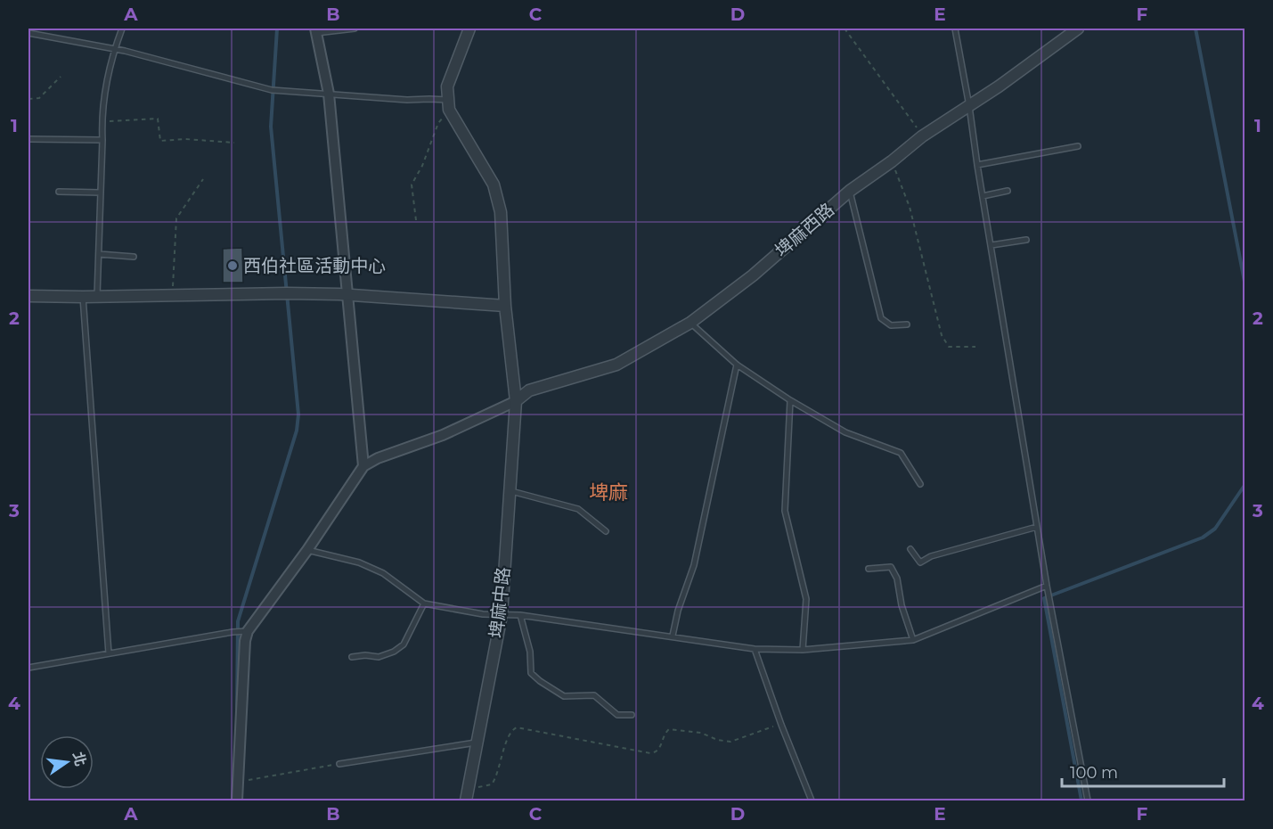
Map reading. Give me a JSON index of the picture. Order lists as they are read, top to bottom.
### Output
{
  "streets": {
    "street": ["埤麻西路", "埤麻中路"]
  },
  "crossings": [
    ["埤麻西路", "埤麻中路"]
  ],
  "districts": ["埤麻"],
  "places": ["西伯社區活動中心"],
  "scale_bar": "100 m",
  "north": "right",
  "grid": {
    "columns": [
      "A",
      "B",
      "C",
      "D",
      "E",
      "F"
    ],
    "rows": [
      "1",
      "2",
      "3",
      "4"
    ]
  }
}
